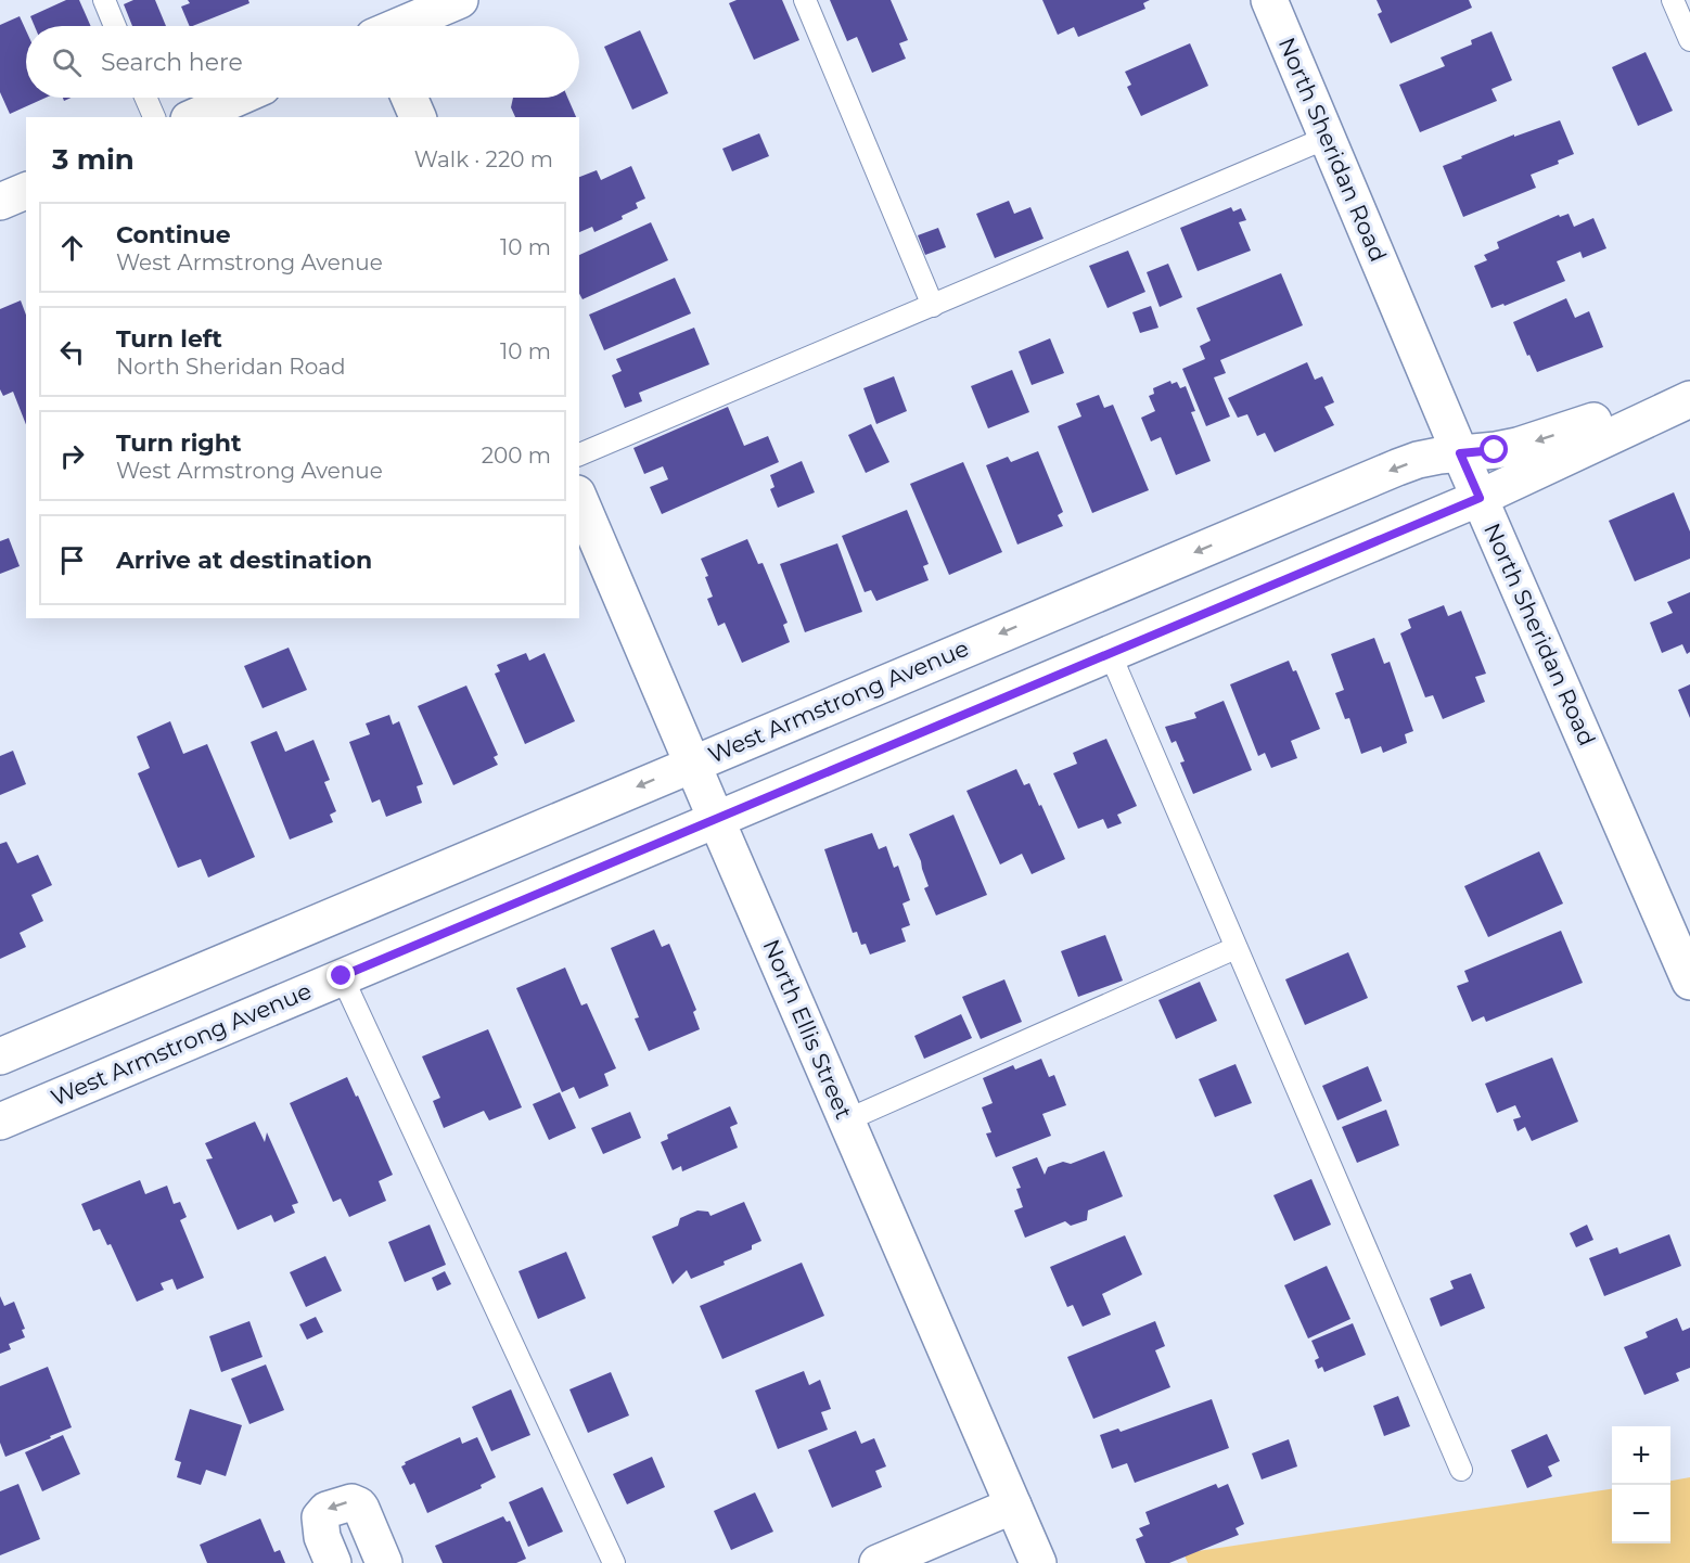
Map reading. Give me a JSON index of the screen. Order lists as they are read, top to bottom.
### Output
{
  "streets": {
    "street": ["North Sheridan Road", "West Armstrong Avenue", "North Ellis Street"]
  },
  "crossings": [
    ["North Sheridan Road", "West Armstrong Avenue"],
    ["West Armstrong Avenue", "North Ellis Street"]
  ],
  "page": {
    "search": "Search here",
    "heading": ["3 min", "Walk · 220 m"],
    "list": [
      ["Continue", "West Armstrong Avenue", "10 m"],
      ["Turn left", "North Sheridan Road", "10 m"],
      ["Turn right", "West Armstrong Avenue", "200 m"],
      "Arrive at destination"
    ],
    "map_buttons": ["+", "−"]
  }
}
